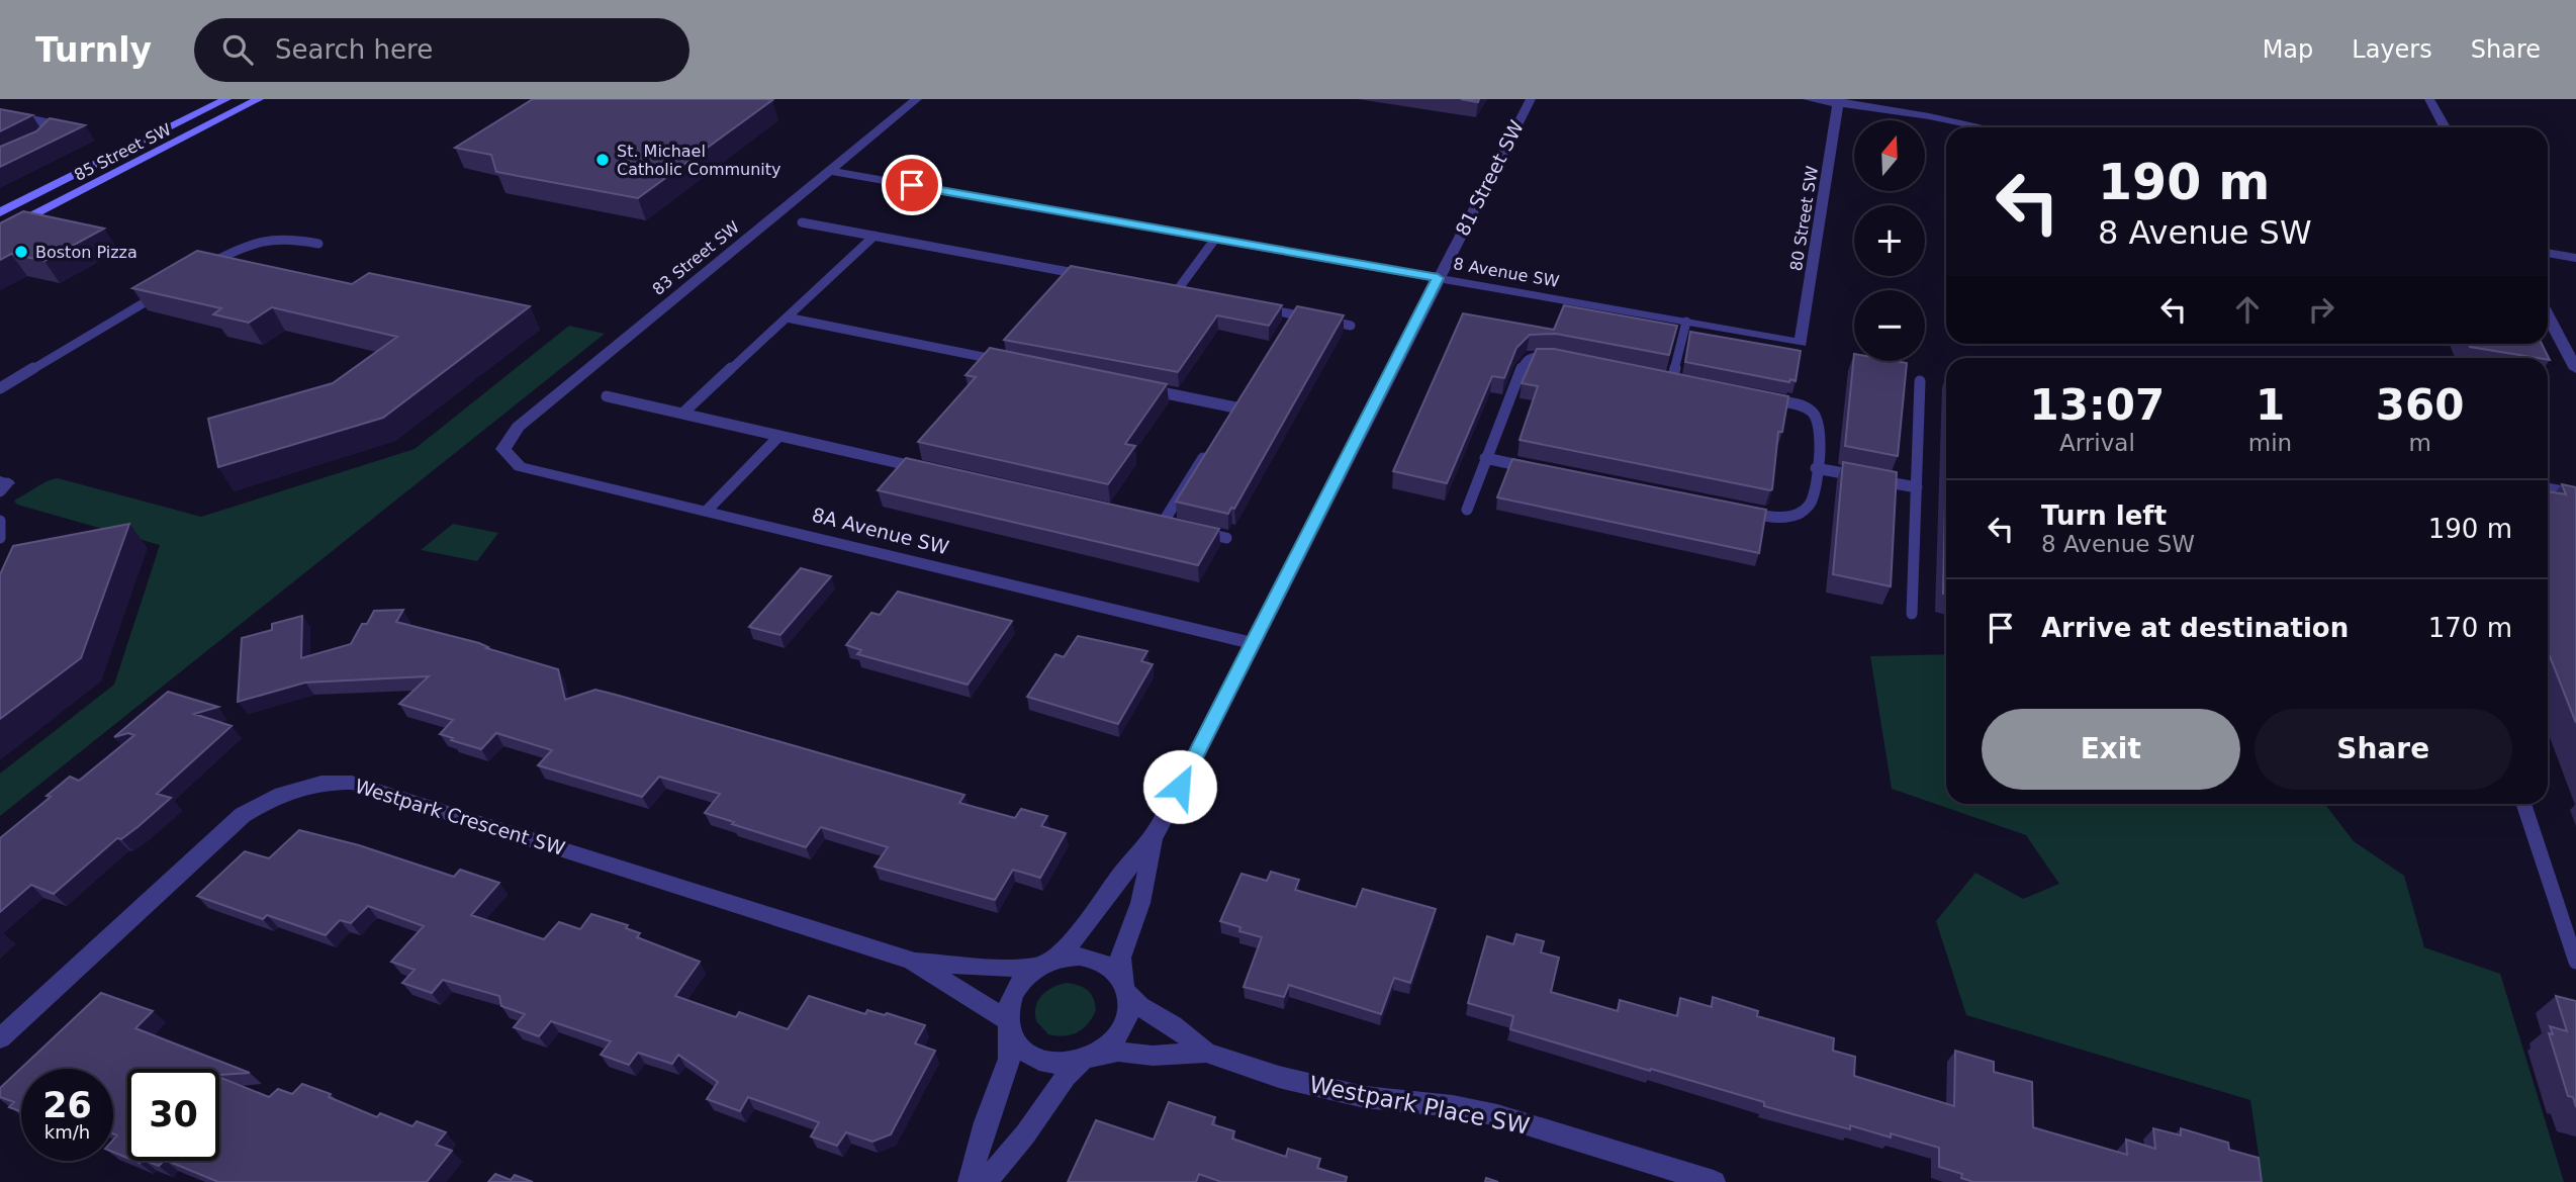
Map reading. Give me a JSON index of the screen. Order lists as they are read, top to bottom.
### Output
{
  "streets": {
    "main road": ["85 Street SW"],
    "street": [
      "81 Street SW",
      "80 Street SW",
      "83 Street SW",
      "8 Avenue SW",
      "8A Avenue SW",
      "Westpark Crescent SW",
      "Westpark Place SW"
    ]
  },
  "crossings": [
    ["81 Street SW", "8 Avenue SW"],
    ["81 Street SW", "8A Avenue SW"],
    ["80 Street SW", "8 Avenue SW"],
    ["83 Street SW", "8 Avenue SW"],
    ["83 Street SW", "8A Avenue SW"],
    ["Westpark Crescent SW", "Westpark Place SW"]
  ],
  "places": ["St. Michael Catholic Community", "Boston Pizza"],
  "north": "top",
  "page": {
    "header": "Turnly",
    "search": "Search here",
    "nav": ["Map", "Layers", "Share"],
    "map_buttons": ["+", "−"],
    "turn": ["190 m", "8 Avenue SW"],
    "eta": [
      "13:07",
      "Arrival",
      "1",
      "min",
      "360",
      "m"
    ],
    "list": [
      {
        "name": "Turn left",
        "note": "8 Avenue SW",
        "value": "190 m"
      },
      {
        "name": "Arrive at destination",
        "value": "170 m"
      }
    ],
    "buttons": ["Exit", "Share"],
    "speed": "26 km/h",
    "limit": "30"
  }
}
